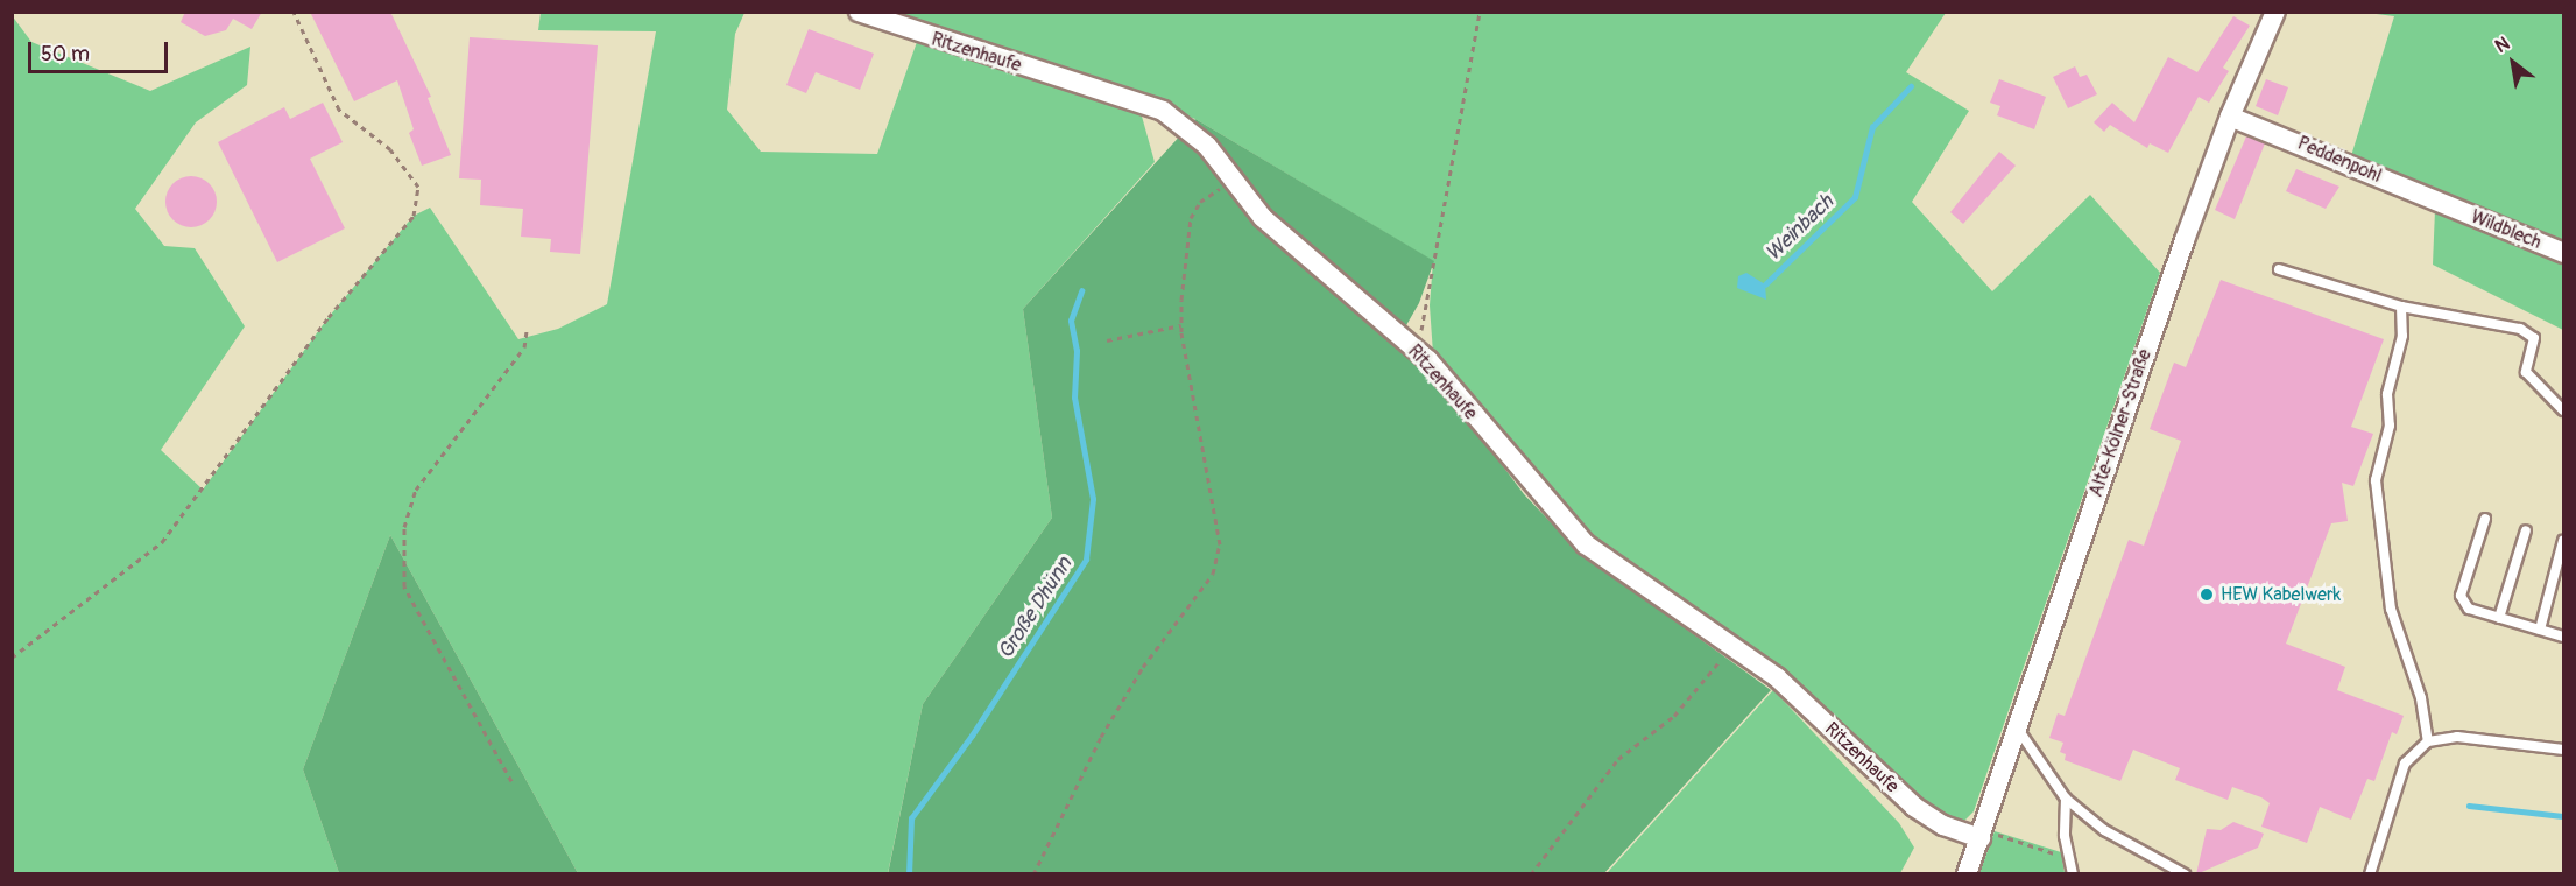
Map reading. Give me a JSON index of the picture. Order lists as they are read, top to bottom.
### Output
{
  "streets": {
    "street": [
      "Ritzenhaufe",
      "Peddenpohl",
      "Wildblech",
      "Alte-Kölner-Straße"
    ]
  },
  "crossings": [
    ["Ritzenhaufe", "Alte-Kölner-Straße"],
    ["Peddenpohl", "Wildblech"],
    ["Peddenpohl", "Alte-Kölner-Straße"]
  ],
  "water": ["Weinbach", "Große Dhünn"],
  "places": ["HEW Kabelwerk"],
  "scale_bar": "50 m",
  "north": "top left"
}
